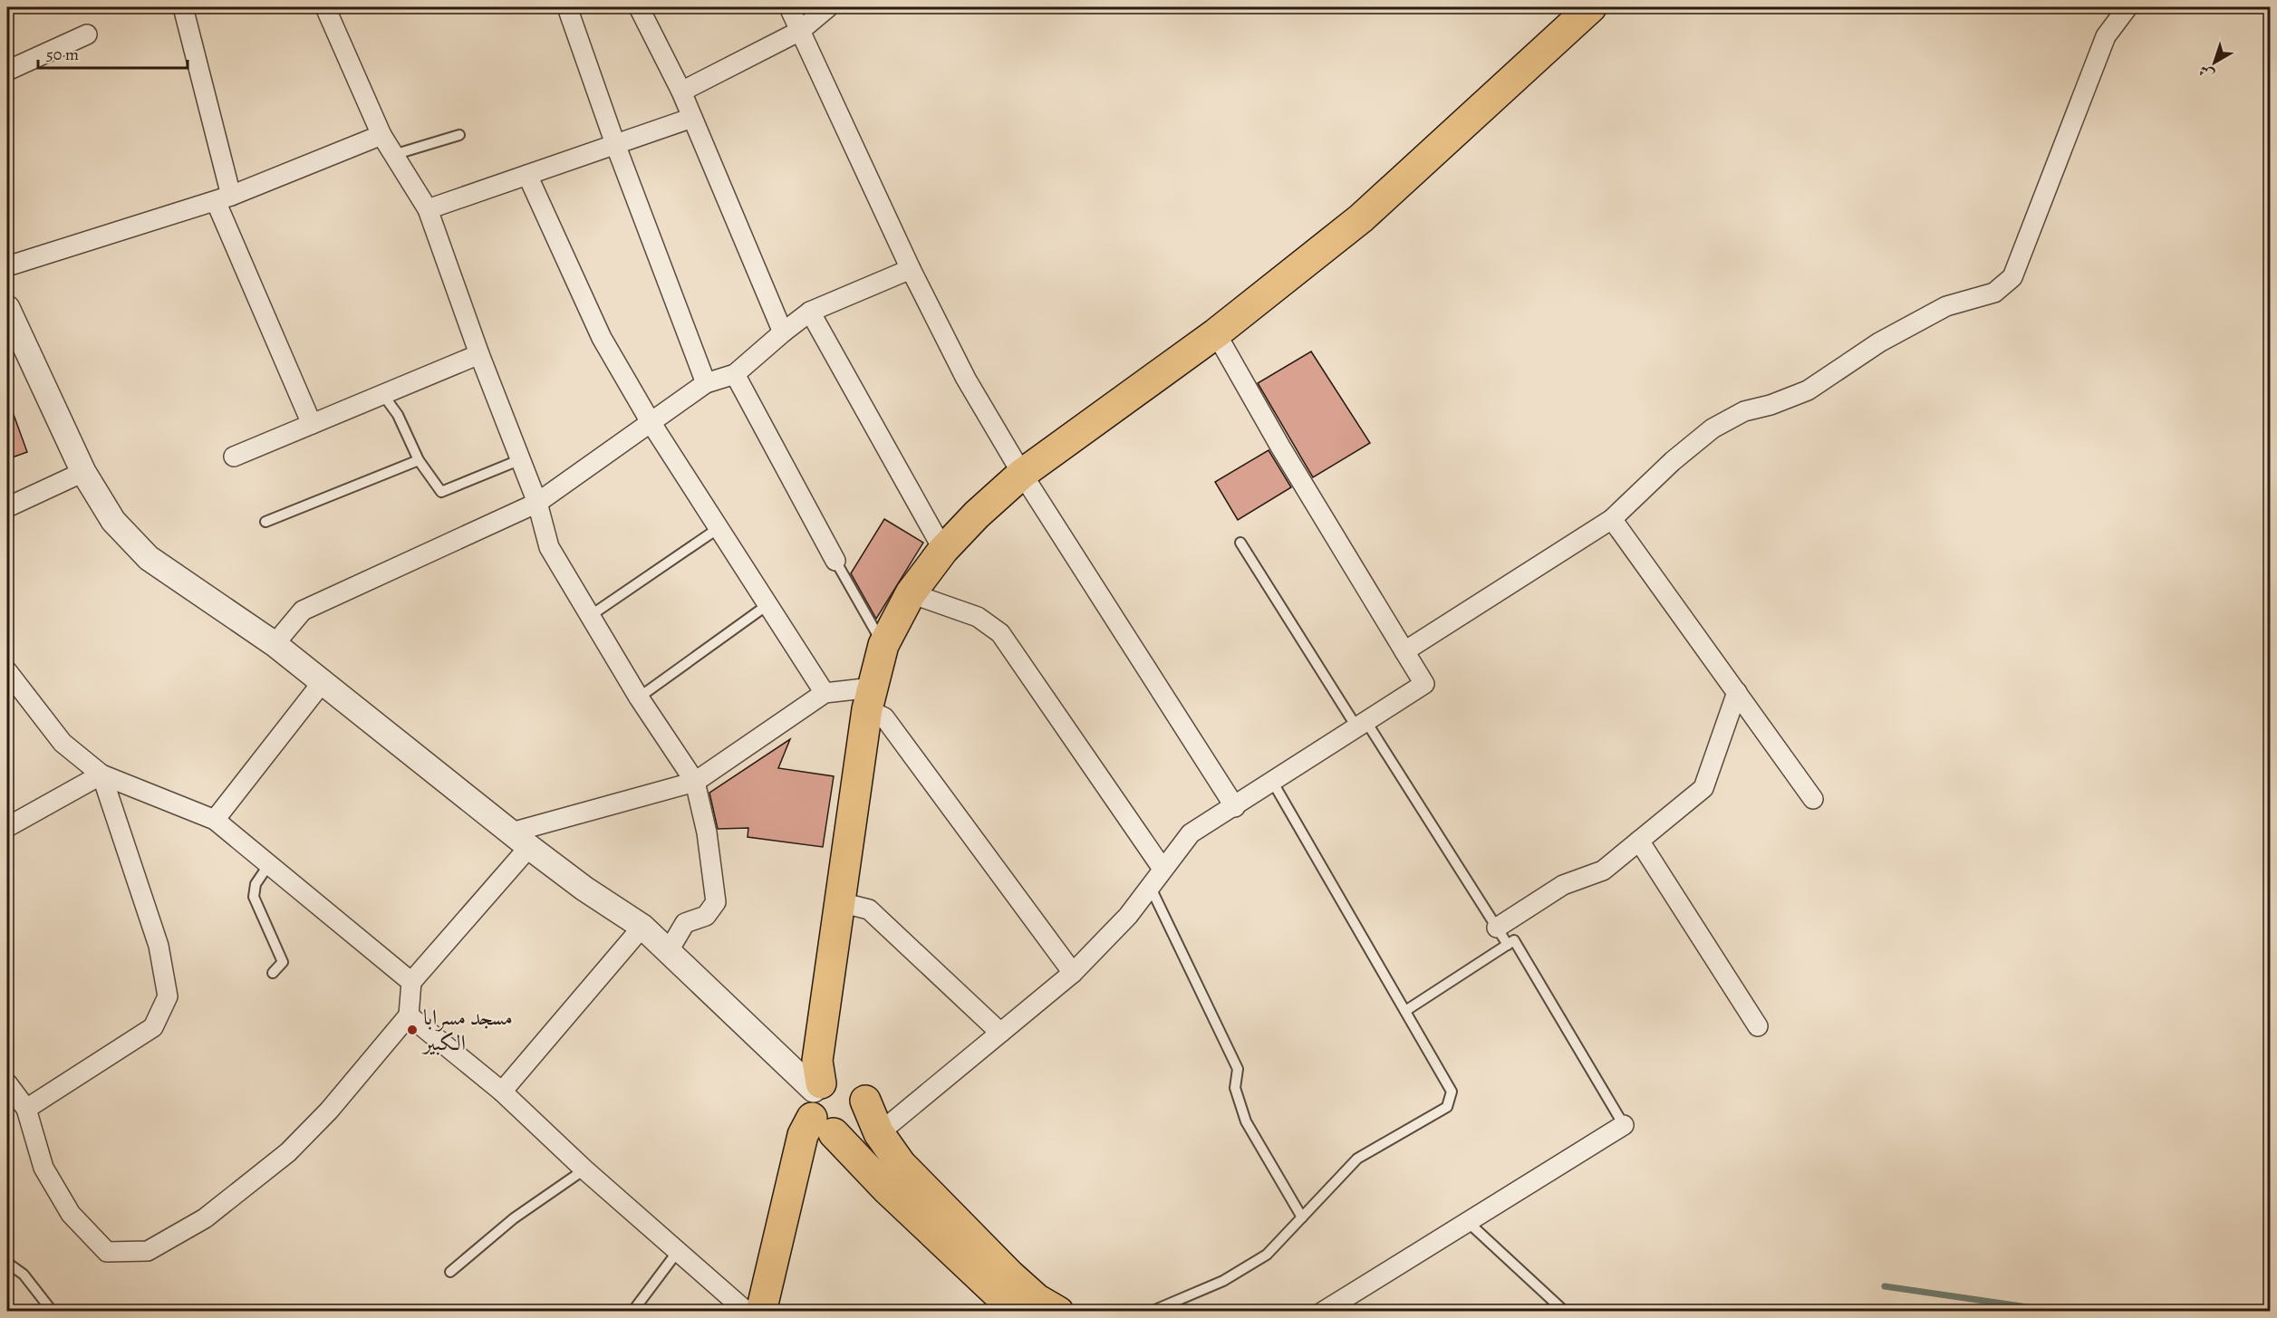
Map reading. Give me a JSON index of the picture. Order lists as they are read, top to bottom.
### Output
{
  "places": ["مسجد مسرابا الكبير"],
  "scale_bar": "50 m",
  "north": "bottom left"
}
